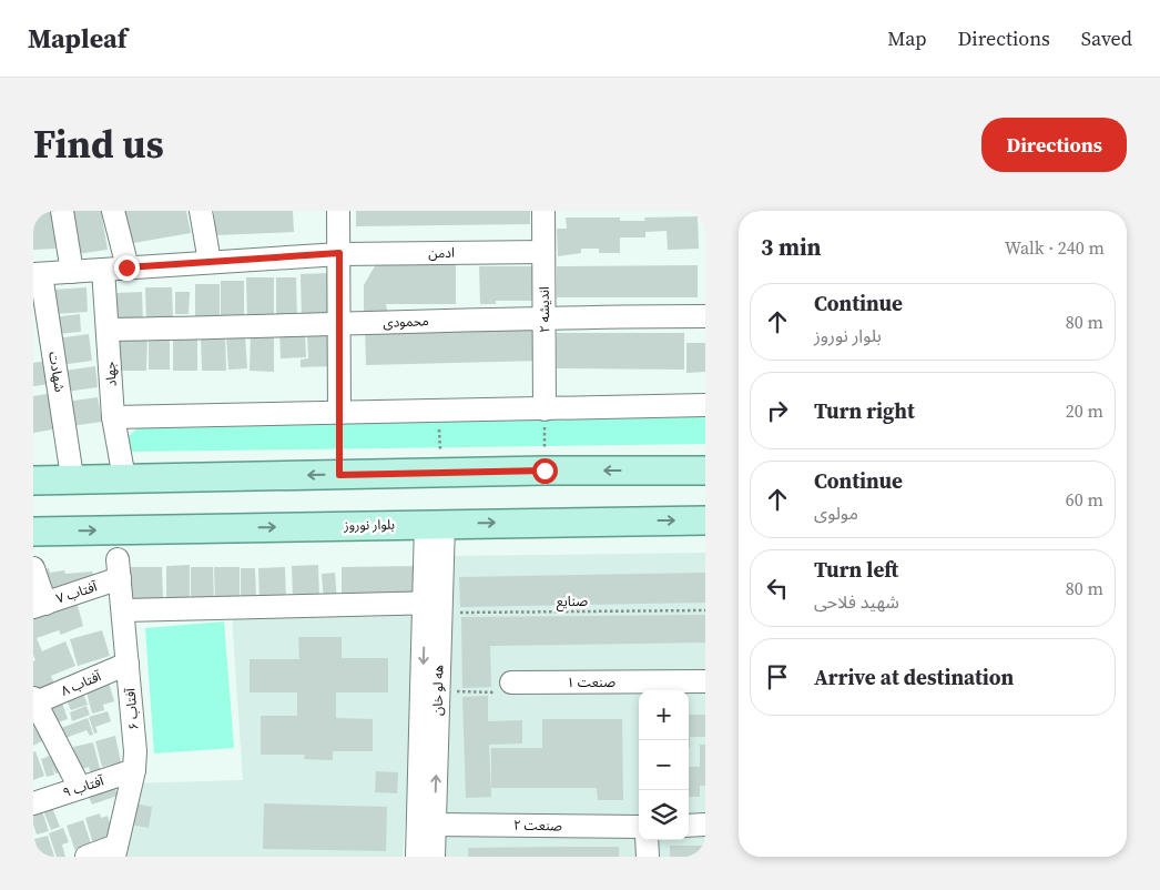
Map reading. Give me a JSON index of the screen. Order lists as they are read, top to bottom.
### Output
{
  "streets": {
    "main road": ["بلوار نوروز"],
    "street": [
      "ادمن",
      "اندیشه ۲",
      "محمودی",
      "شهادت",
      "جهاد",
      "آفتاب ۷",
      "صنعت ۱",
      "آفتاب ۸",
      "هه لو خان",
      "آفتاب ۶",
      "آفتاب ۹",
      "صنعت ۲"
    ],
    "path": ["صنایع"]
  },
  "crossings": [
    ["ادمن", "اندیشه ۲"],
    ["ادمن", "شهادت"],
    ["ادمن", "جهاد"],
    ["اندیشه ۲", "محمودی"],
    ["محمودی", "جهاد"],
    ["آفتاب ۷", "آفتاب ۶"],
    ["صنایع", "هه لو خان"],
    ["آفتاب ۸", "آفتاب ۶"],
    ["هه لو خان", "صنعت ۲"],
    ["آفتاب ۶", "آفتاب ۹"]
  ],
  "page": {
    "header": "Mapleaf",
    "nav": ["Map", "Directions", "Saved"],
    "title": "Find us",
    "buttons": "Directions",
    "heading": ["3 min", "Walk · 240 m"],
    "list": [
      ["Continue", "بلوار نوروز", "80 m"],
      ["Turn right", "20 m"],
      ["Continue", "مولوی", "60 m"],
      ["Turn left", "شهید فلاحی", "80 m"],
      "Arrive at destination"
    ],
    "map_buttons": ["+", "−"]
  }
}
